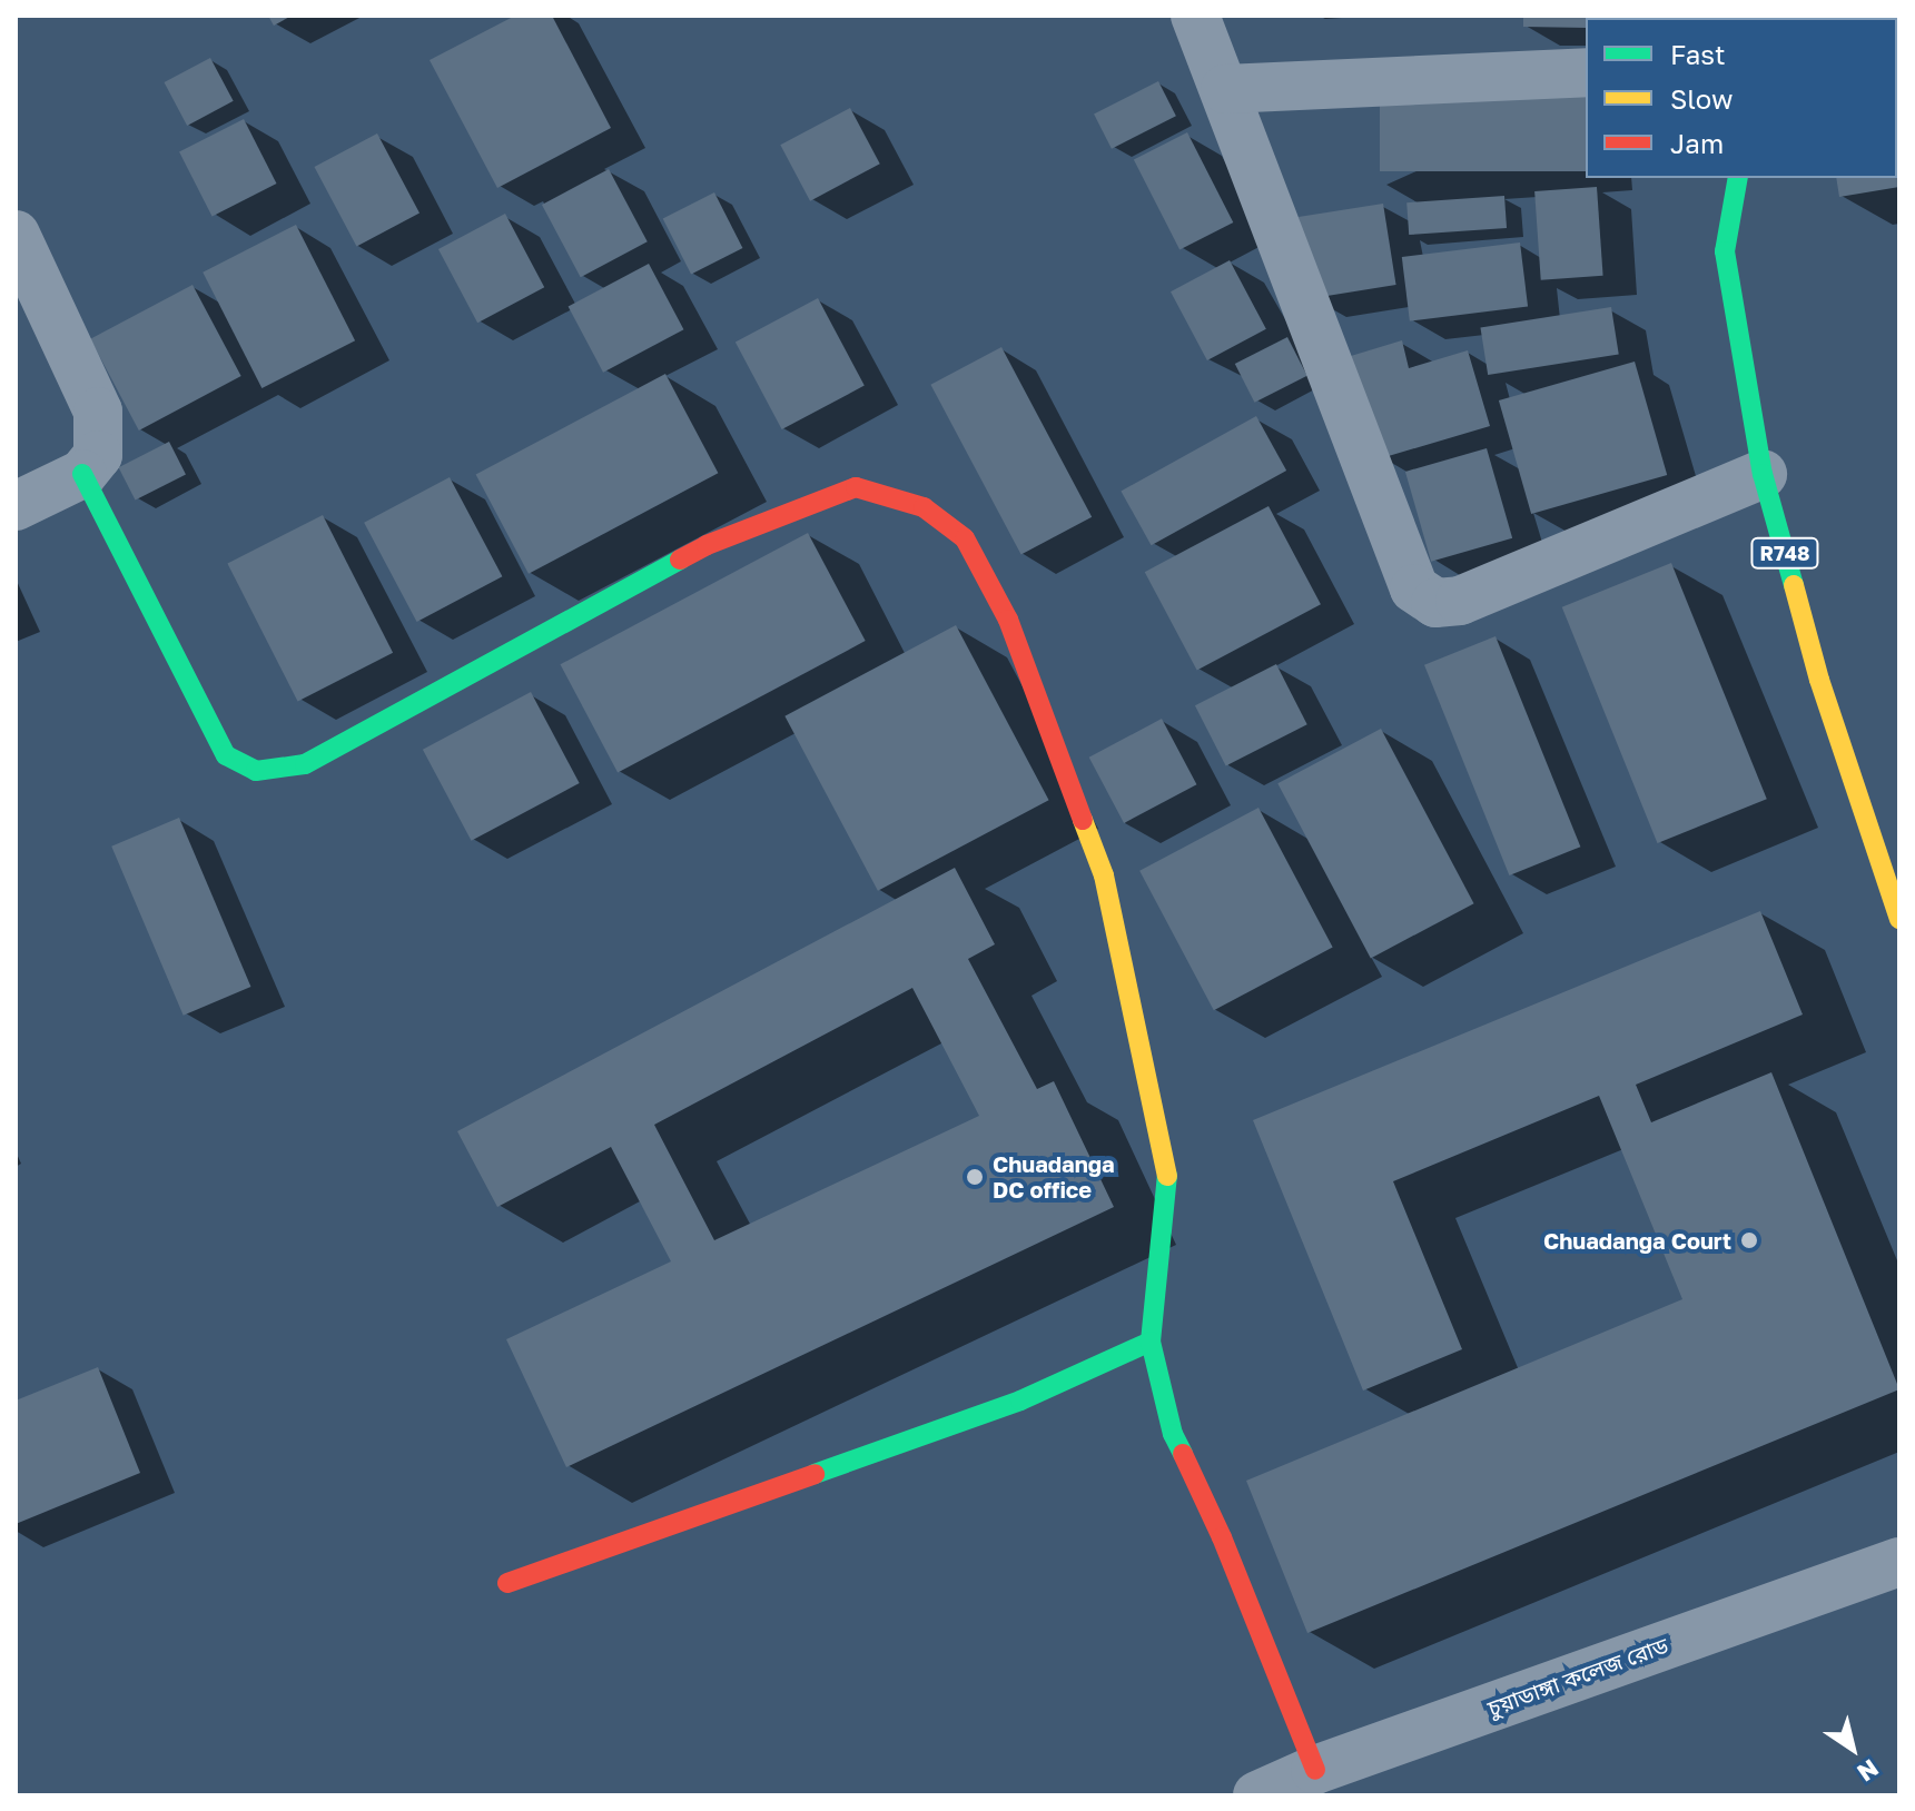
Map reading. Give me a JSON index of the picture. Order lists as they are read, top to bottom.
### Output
{
  "streets": {
    "street": ["R748", "চুয়াডাঙ্গা কলেজ রোড"]
  },
  "places": ["Chuadanga DC office", "Chuadanga Court"],
  "legend": ["Fast", "Slow", "Jam"],
  "north": "bottom right"
}
